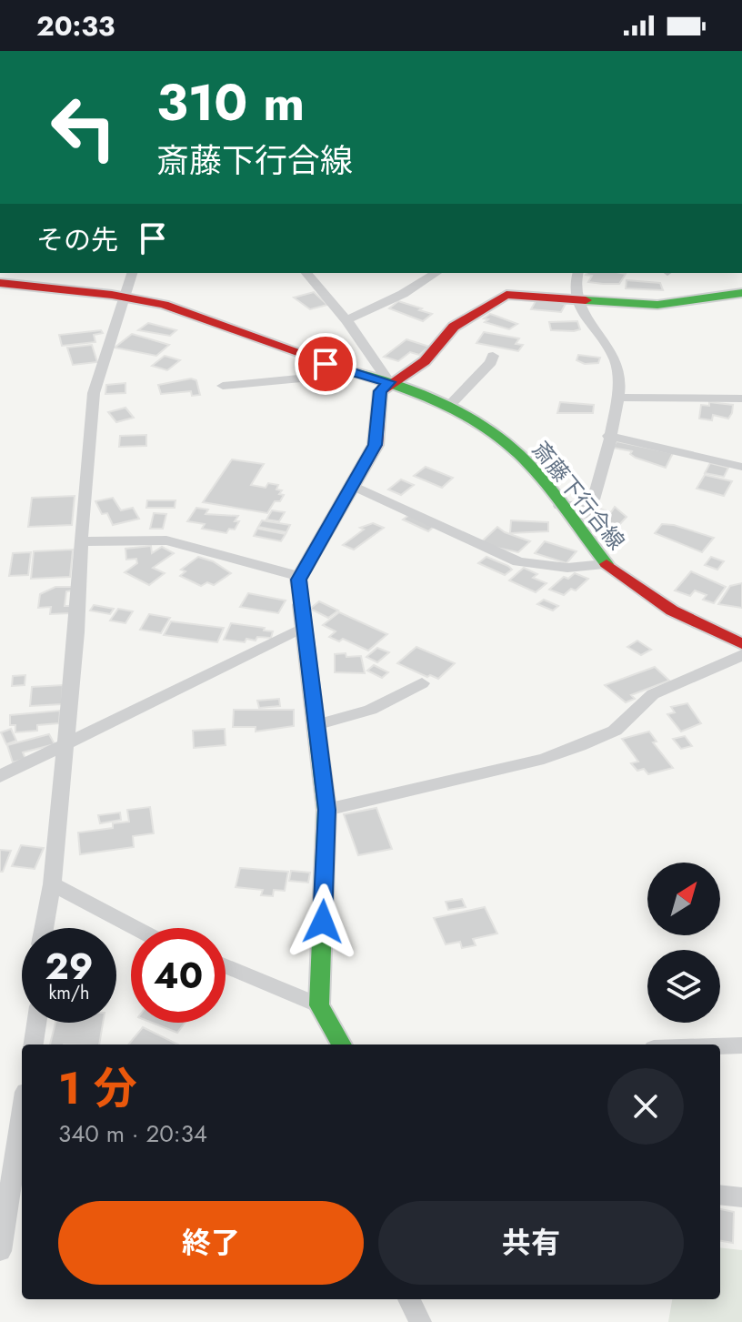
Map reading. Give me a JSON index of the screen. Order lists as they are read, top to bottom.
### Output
{
  "streets": {
    "street": ["斎藤下行合線"]
  },
  "north": "top right",
  "page": {
    "status": "20:33",
    "turn": ["310 m", "斎藤下行合線"],
    "then": "その先",
    "speed": "29 km/h",
    "limit": "40",
    "heading": ["1 分", "340 m · 20:34"],
    "buttons": ["終了", "共有"]
  }
}
